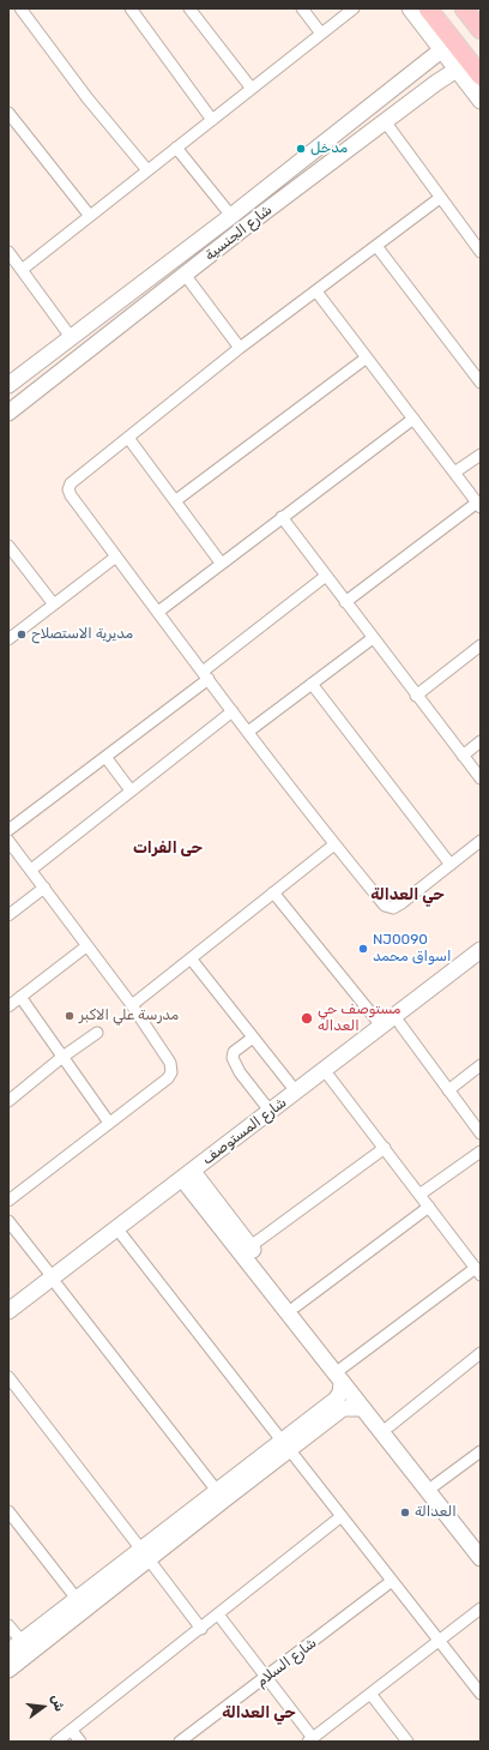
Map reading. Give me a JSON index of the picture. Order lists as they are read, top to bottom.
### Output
{
  "streets": {
    "street": ["شارع الجنسية", "شارع المستوصف", "شارع السلام"]
  },
  "districts": ["حی الفرات", "حي العدالة", "حي العدالة"],
  "places": [
    "مدخل",
    "مديرية الاستصلاح",
    "NJ0090 اسواق محمد",
    "مدرسة علي الاكبر",
    "مستوصف حي العداله",
    "العدالة"
  ],
  "north": "right"
}
